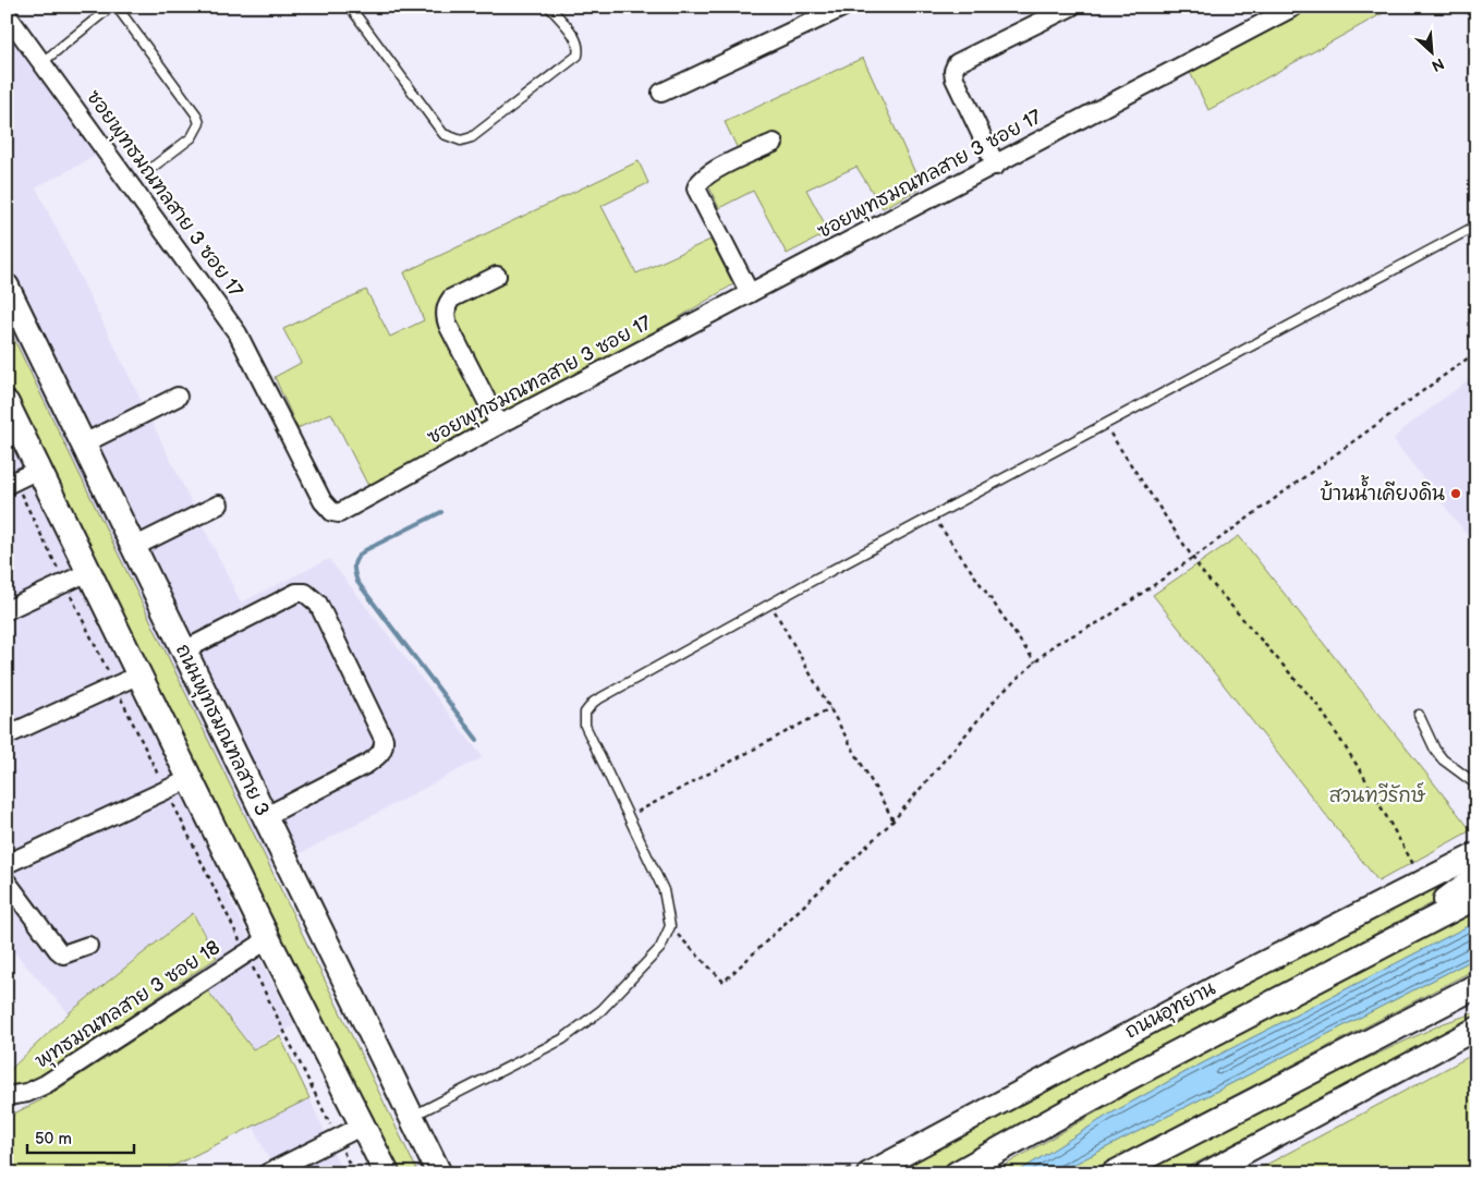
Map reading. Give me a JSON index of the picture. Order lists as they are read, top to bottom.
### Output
{
  "streets": {
    "main road": ["ถนนพุทธมณฑลสาย 3"],
    "street": ["ซอยพุทธมณฑลสาย 3 ซอย 17", "พุทธมณฑลสาย 3 ซอย 18", "ถนนอุทยาน"]
  },
  "parks": ["สวนทวีรักษ์"],
  "places": ["บ้านน้ำเคียงดิน"],
  "scale_bar": "50 m",
  "north": "bottom right"
}
